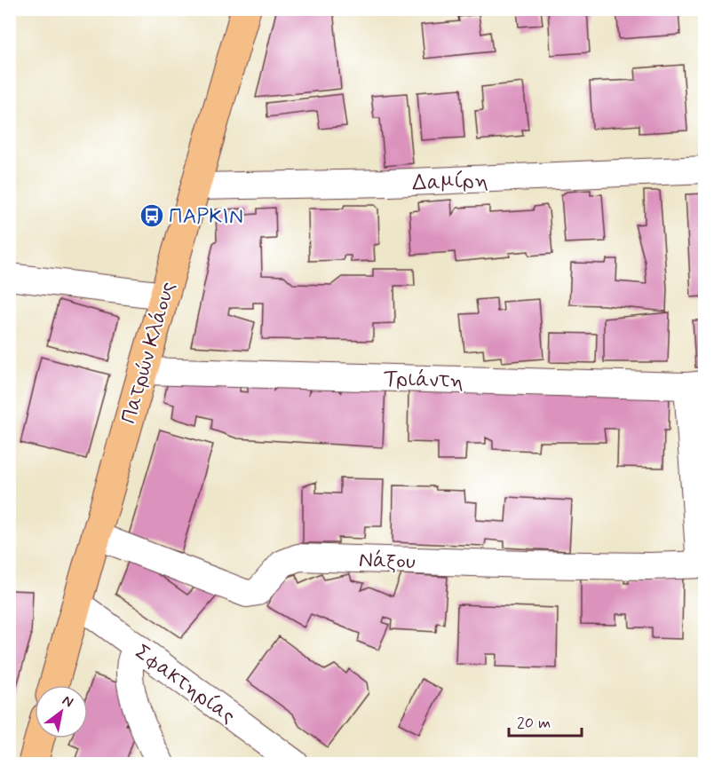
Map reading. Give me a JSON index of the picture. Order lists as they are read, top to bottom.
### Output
{
  "streets": {
    "main road": ["Πατρών Κλάους"],
    "street": [
      "Δαμίρη",
      "Τριάντη",
      "Νάξου",
      "Σφακτηρίας"
    ]
  },
  "crossings": [
    ["Δαμίρη", "Πατρών Κλάους"],
    ["Πατρών Κλάους", "Τριάντη"],
    ["Πατρών Κλάους", "Νάξου"],
    ["Πατρών Κλάους", "Σφακτηρίας"]
  ],
  "places": {
    "bus stop": ["ΠΑΡΚΙΝ"]
  },
  "scale_bar": "20 m",
  "north": "top right"
}
